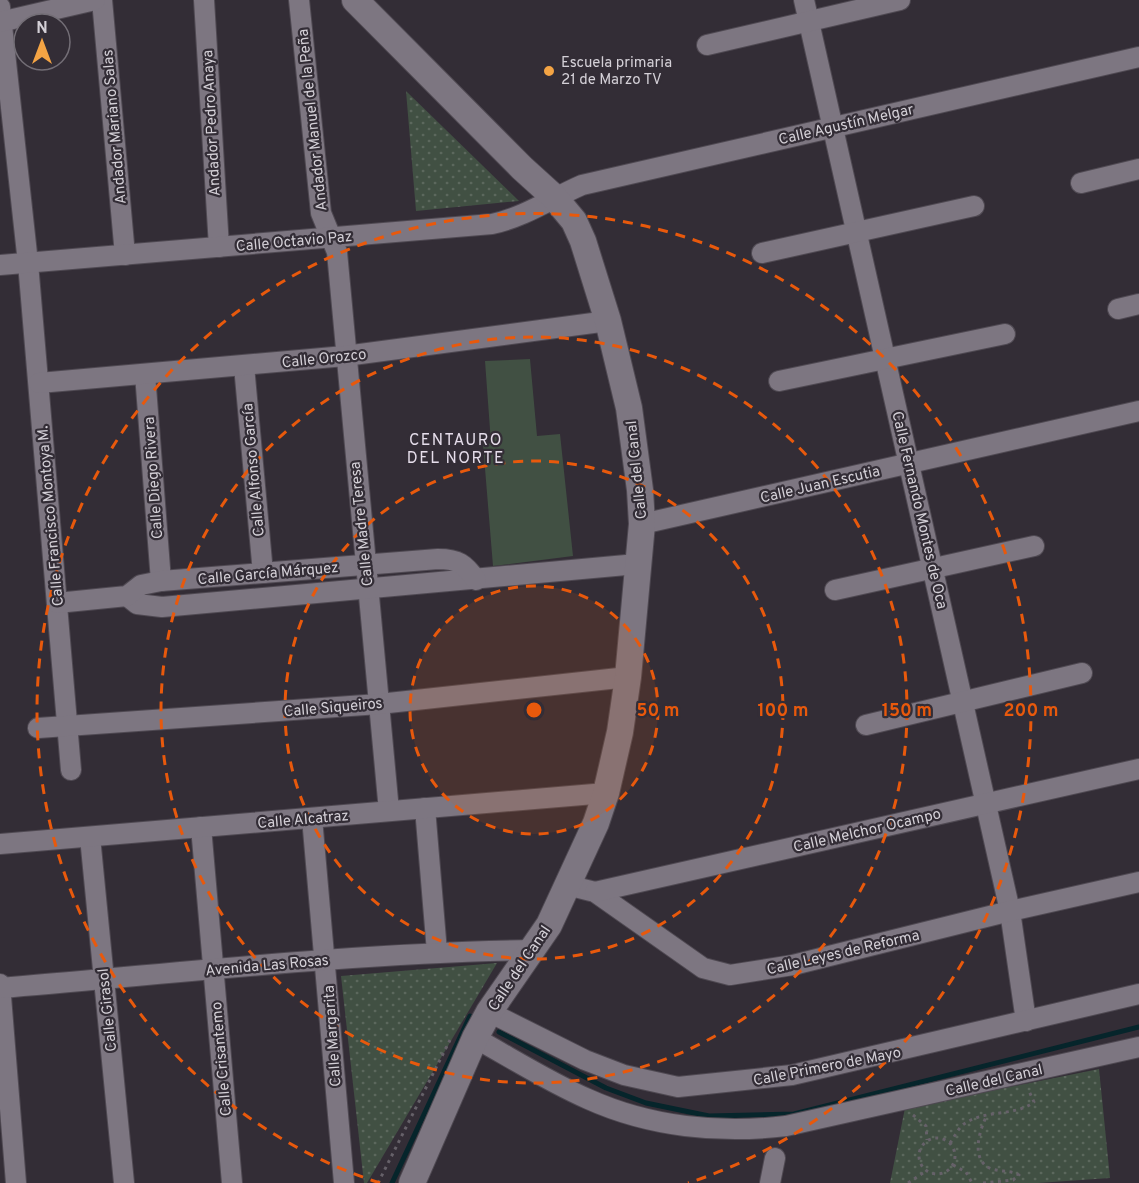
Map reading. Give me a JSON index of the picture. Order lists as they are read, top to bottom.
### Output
{
  "streets": {
    "street": [
      "Andador Manuel de la Peña",
      "Andador Pedro Anaya",
      "Calle Agustín Melgar",
      "Andador Mariano Salas",
      "Calle Octavio Paz",
      "Calle Orozco",
      "Calle Alfonso García",
      "Calle del Canal",
      "Calle Diego Rivera",
      "Calle Juan Escutia",
      "Calle Fernando Montes de Oca",
      "Calle Francisco Montoya M.",
      "Calle Madre Teresa",
      "Calle García Márquez",
      "Calle Siqueiros",
      "Calle Alcatraz",
      "Calle Melchor Ocampo",
      "Calle Leyes de Reforma",
      "Avenida Las Rosas",
      "Calle Girasol",
      "Calle Margarita",
      "Calle Crisantemo",
      "Calle Primero de Mayo"
    ]
  },
  "crossings": [
    ["Andador Manuel de la Peña", "Calle Octavio Paz"],
    ["Andador Manuel de la Peña", "Calle Madre Teresa"],
    ["Andador Pedro Anaya", "Calle Octavio Paz"],
    ["Calle Agustín Melgar", "Calle Octavio Paz"],
    ["Calle Agustín Melgar", "Calle del Canal"],
    ["Calle Agustín Melgar", "Calle Fernando Montes de Oca"],
    ["Andador Mariano Salas", "Calle Octavio Paz"],
    ["Calle Octavio Paz", "Calle del Canal"],
    ["Calle Octavio Paz", "Calle Francisco Montoya M."],
    ["Calle Octavio Paz", "Calle Madre Teresa"],
    ["Calle Orozco", "Calle Alfonso García"],
    ["Calle Orozco", "Calle del Canal"],
    ["Calle Orozco", "Calle Diego Rivera"],
    ["Calle Orozco", "Calle Francisco Montoya M."],
    ["Calle Orozco", "Calle Madre Teresa"],
    ["Calle Alfonso García", "Calle García Márquez"],
    ["Calle del Canal", "Calle Juan Escutia"],
    ["Calle del Canal", "Calle García Márquez"],
    ["Calle del Canal", "Calle Siqueiros"],
    ["Calle del Canal", "Calle Alcatraz"],
    ["Calle del Canal", "Calle Leyes de Reforma"],
    ["Calle del Canal", "Avenida Las Rosas"],
    ["Calle del Canal", "Calle Primero de Mayo"],
    ["Calle Diego Rivera", "Calle García Márquez"],
    ["Calle Juan Escutia", "Calle Fernando Montes de Oca"],
    ["Calle Fernando Montes de Oca", "Calle Melchor Ocampo"],
    ["Calle Fernando Montes de Oca", "Calle Leyes de Reforma"],
    ["Calle Fernando Montes de Oca", "Calle Primero de Mayo"],
    ["Calle Francisco Montoya M.", "Calle García Márquez"],
    ["Calle Francisco Montoya M.", "Calle Siqueiros"],
    ["Calle Madre Teresa", "Calle García Márquez"],
    ["Calle Madre Teresa", "Calle Siqueiros"],
    ["Calle Madre Teresa", "Calle Alcatraz"],
    ["Calle Alcatraz", "Calle Girasol"],
    ["Calle Alcatraz", "Calle Margarita"],
    ["Calle Alcatraz", "Calle Crisantemo"],
    ["Calle Melchor Ocampo", "Calle Leyes de Reforma"],
    ["Avenida Las Rosas", "Calle Girasol"],
    ["Avenida Las Rosas", "Calle Margarita"],
    ["Avenida Las Rosas", "Calle Crisantemo"]
  ],
  "districts": ["CENTAURO DEL NORTE"],
  "places": ["Escuela primaria 21 de Marzo TV"],
  "north": "top",
  "rings": [
    "50 m",
    "100 m",
    "150 m",
    "200 m"
  ]
}
